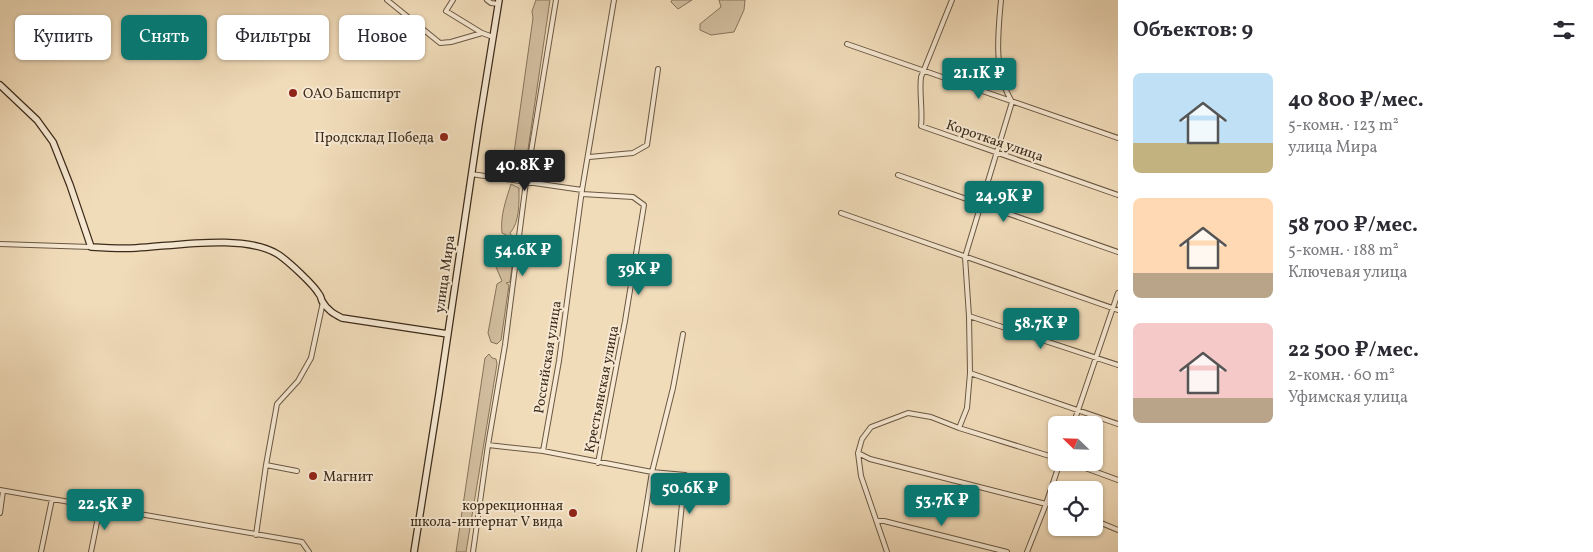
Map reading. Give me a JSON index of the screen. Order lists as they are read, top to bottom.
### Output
{
  "streets": {
    "street": [
      "Короткая улица",
      "улица Мира",
      "Российская улица",
      "Крестьянская улица"
    ]
  },
  "crossings": [
    ["Российская улица", "Крестьянская улица"]
  ],
  "places": [
    "ОАО Башспирт",
    "Продсклад Победа",
    "Магнит",
    "коррекционная школа-интернат V вида"
  ],
  "north": "top left",
  "page": {
    "heading": "Объектов: 9",
    "chip": [
      "Купить",
      "Снять",
      "Фильтры",
      "Новое"
    ],
    "price": [
      "21.1K ₽",
      "40.8K ₽",
      "24.9K ₽",
      "54.6K ₽",
      "39K ₽",
      "58.7K ₽",
      "50.6K ₽",
      "53.7K ₽",
      "22.5K ₽"
    ],
    "list": [
      {
        "name": "40 800 ₽/мес.",
        "note": "5-комн. · 123 m² · улица Мира"
      },
      {
        "name": "58 700 ₽/мес.",
        "note": "5-комн. · 188 m² · Ключевая улица"
      },
      {
        "name": "22 500 ₽/мес.",
        "note": "2-комн. · 60 m² · Уфимская улица"
      }
    ]
  }
}
